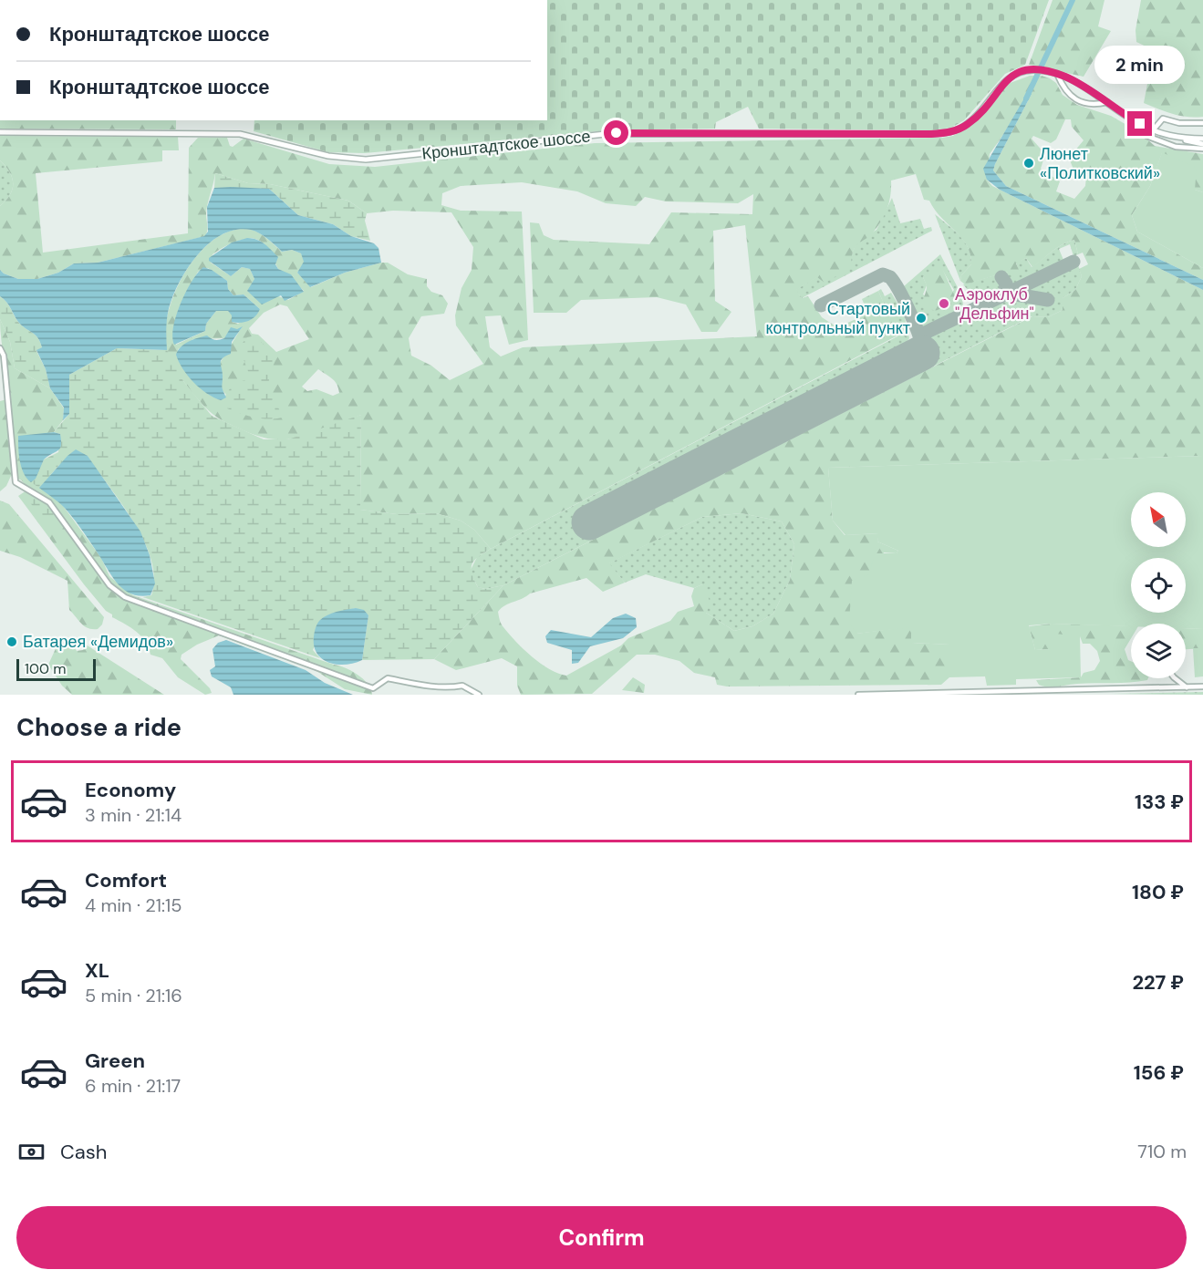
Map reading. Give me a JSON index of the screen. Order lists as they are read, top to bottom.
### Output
{
  "streets": {
    "street": ["Кронштадтское шоссе"]
  },
  "places": [
    "Люнет «Политковский»",
    "Аэроклуб \"Дельфин\"",
    "Стартовый контрольный пункт",
    "Батарея «Демидов»"
  ],
  "scale_bar": "100 m",
  "north": "top left",
  "page": {
    "banner": ["Кронштадтское шоссе", "Кронштадтское шоссе"],
    "bubble": "2 min",
    "scale": "100 m",
    "heading": "Choose a ride",
    "list": [
      {
        "name": "Economy",
        "note": "3 min · 21:14",
        "value": "133 ₽"
      },
      {
        "name": "Comfort",
        "note": "4 min · 21:15",
        "value": "180 ₽"
      },
      {
        "name": "XL",
        "note": "5 min · 21:16",
        "value": "227 ₽"
      },
      {
        "name": "Green",
        "note": "6 min · 21:17",
        "value": "156 ₽"
      }
    ],
    "pay": ["Cash", "710 m"],
    "buttons": "Confirm"
  }
}
